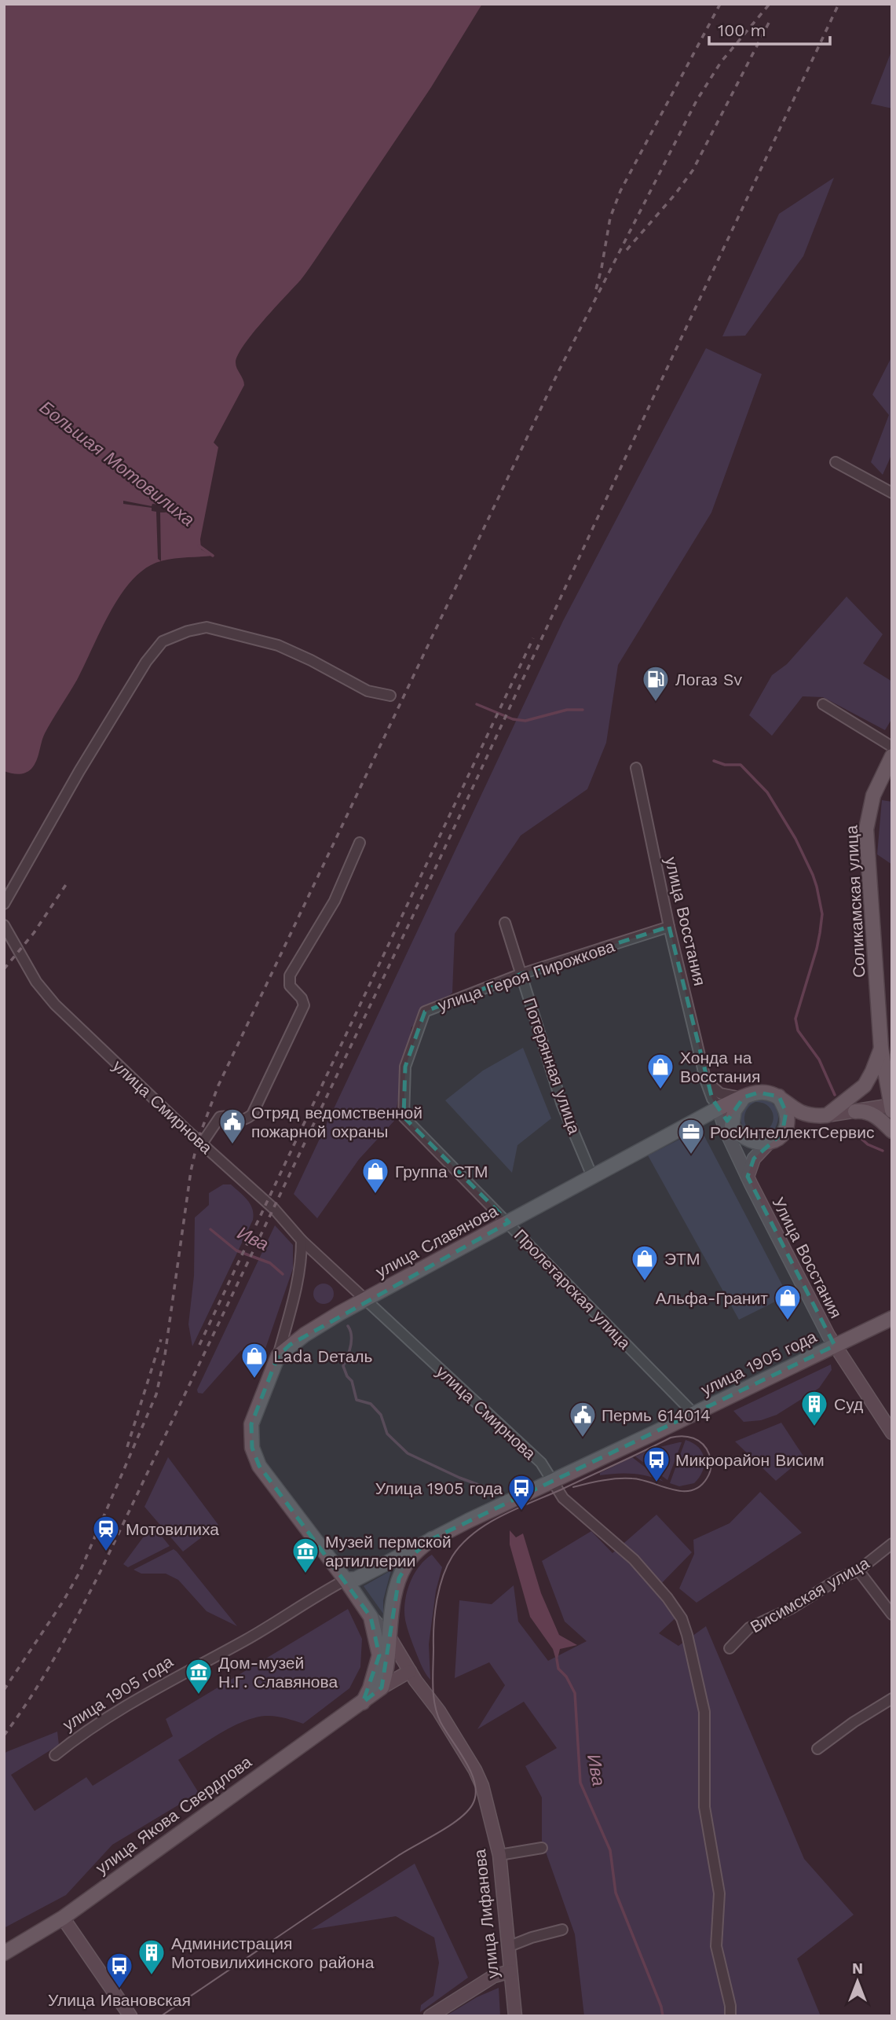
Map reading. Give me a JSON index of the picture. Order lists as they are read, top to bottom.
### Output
{
  "streets": {
    "main road": [
      "Соликамская улица",
      "улица Славянова",
      "улица 1905 года",
      "улица Якова Свердлова"
    ],
    "street": [
      "улица Восстания",
      "улица Героя Пирожкова",
      "Потерянная улица",
      "улица Смирнова",
      "Улица Восстания",
      "Пролетарская улица",
      "Висимская улица",
      "улица Лифанова"
    ]
  },
  "crossings": [
    ["улица Восстания", "улица Героя Пирожкова"],
    ["улица Восстания", "улица Славянова"],
    ["улица Героя Пирожкова", "Потерянная улица"],
    ["улица Героя Пирожкова", "Пролетарская улица"],
    ["Потерянная улица", "улица Славянова"],
    ["улица Смирнова", "улица Славянова"],
    ["улица Смирнова", "улица 1905 года"],
    ["улица Славянова", "Пролетарская улица"],
    ["Улица Восстания", "улица 1905 года"],
    ["Пролетарская улица", "улица 1905 года"],
    ["улица 1905 года", "улица Лифанова"]
  ],
  "water": ["Большая Мотовилиха", "Ива"],
  "places": {
    "fuel station": ["Логаз Sv"],
    "shop": [
      "Хонда на Восстания",
      "Группа СТМ",
      "ЭТМ",
      "Альфа-Гранит",
      "Lada Dеталь"
    ],
    "public building": ["Отряд ведомственной пожарной охраны", "Пермь 614014"],
    "office": ["РосИнтеллектСервис"],
    "building": ["Суд", "Администрация Мотовилихинского района"],
    "bus stop": ["Микрорайон Висим", "Улица 1905 года", "Улица Ивановская"],
    "station": ["Мотовилиха"],
    "museum": ["Музей пермской артиллерии", "Дом-музей Н.Г. Славянова"]
  },
  "scale_bar": "100 m",
  "north": "top"
}
